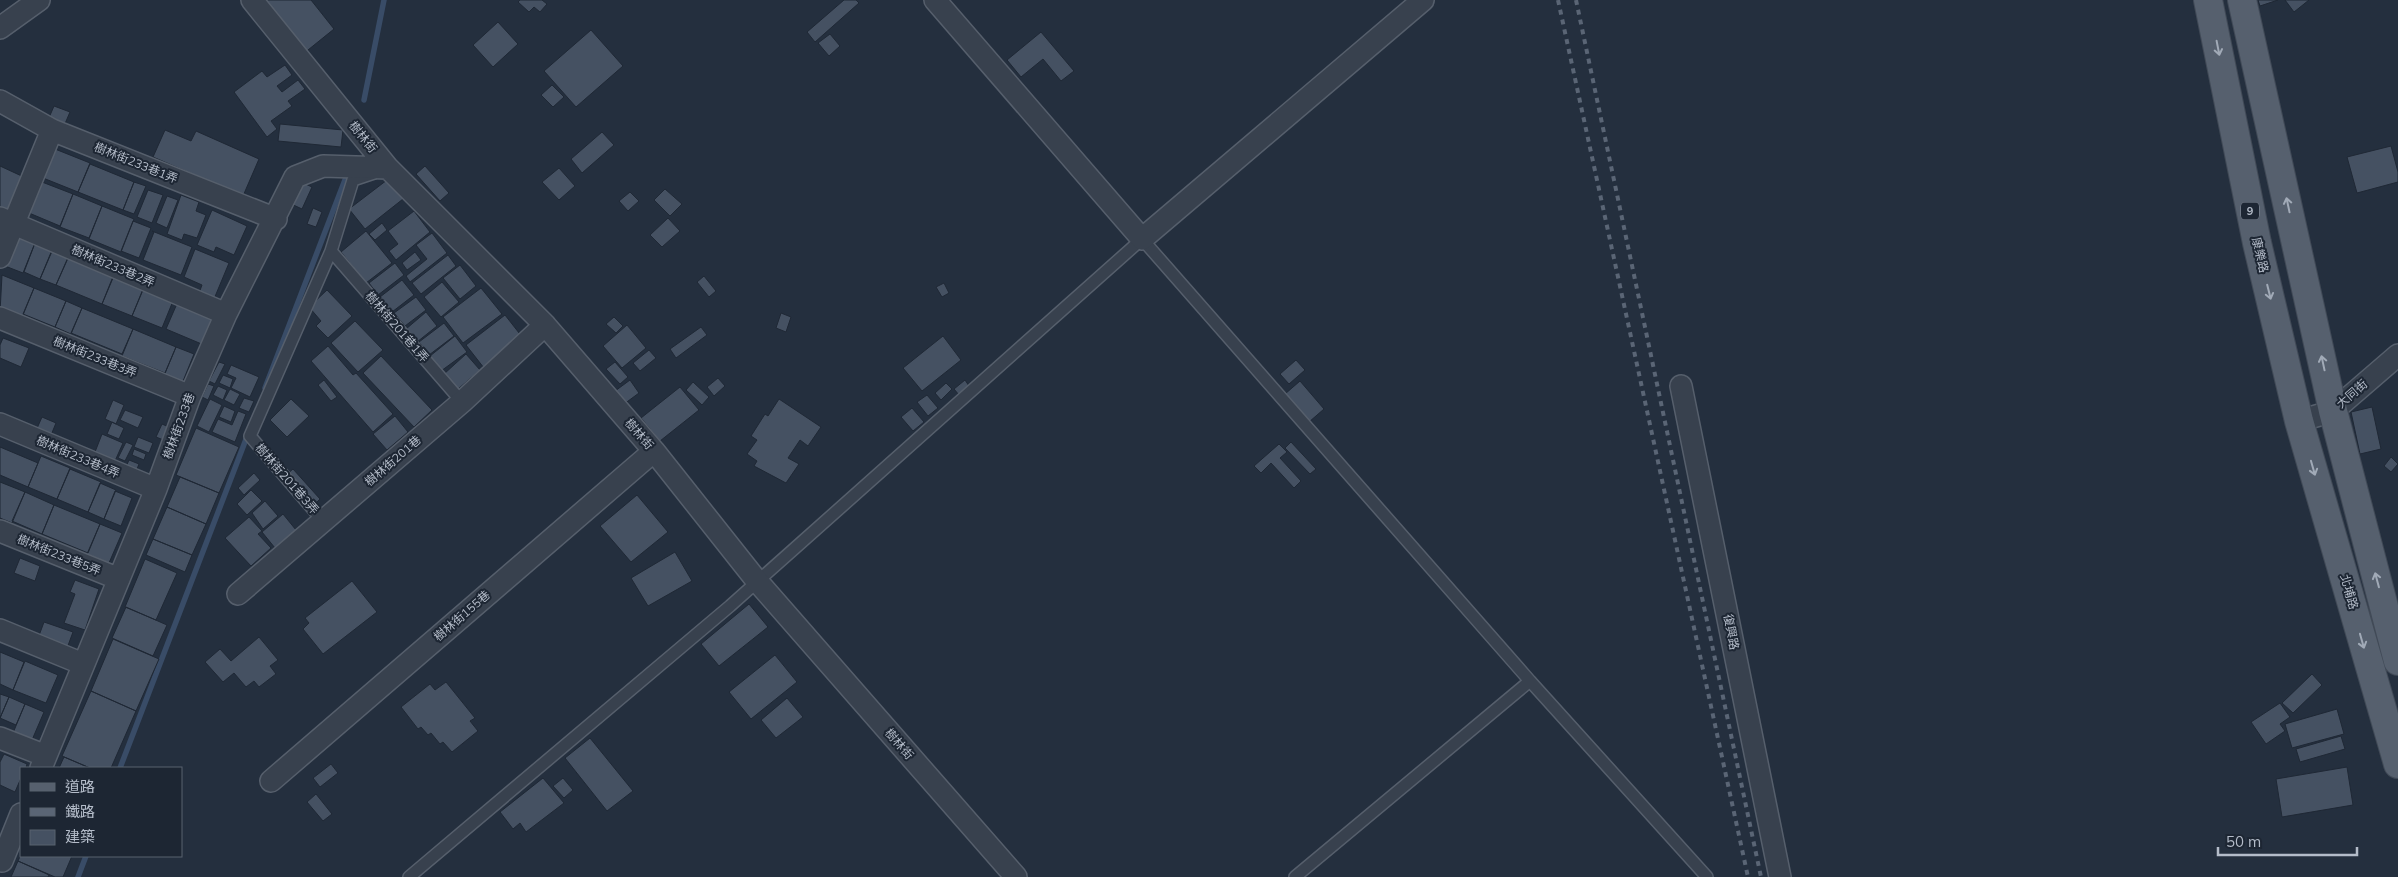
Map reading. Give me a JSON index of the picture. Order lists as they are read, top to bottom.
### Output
{
  "streets": {
    "main road": ["9", "康樂路", "北埔路"],
    "street": [
      "樹林街",
      "樹林街233巷1弄",
      "樹林街233巷2弄",
      "樹林街233巷3弄",
      "大同街",
      "樹林街233巷",
      "樹林街233巷4弄",
      "樹林街201巷",
      "樹林街233巷5弄",
      "樹林街155巷",
      "復興路"
    ],
    "lane": ["樹林街201巷1弄", "樹林街201巷3弄"]
  },
  "crossings": [
    ["樹林街", "樹林街233巷"],
    ["樹林街", "樹林街201巷"],
    ["樹林街", "樹林街155巷"],
    ["樹林街233巷1弄", "樹林街233巷"],
    ["康樂路", "大同街"],
    ["康樂路", "北埔路"],
    ["樹林街233巷2弄", "樹林街233巷"],
    ["樹林街201巷1弄", "樹林街201巷"],
    ["樹林街201巷1弄", "樹林街201巷3弄"],
    ["樹林街233巷3弄", "樹林街233巷"],
    ["大同街", "北埔路"],
    ["樹林街233巷", "樹林街233巷4弄"],
    ["樹林街233巷", "樹林街233巷5弄"],
    ["樹林街201巷", "樹林街201巷3弄"]
  ],
  "legend": ["道路", "鐵路", "建築"],
  "scale_bar": "50 m"
}
